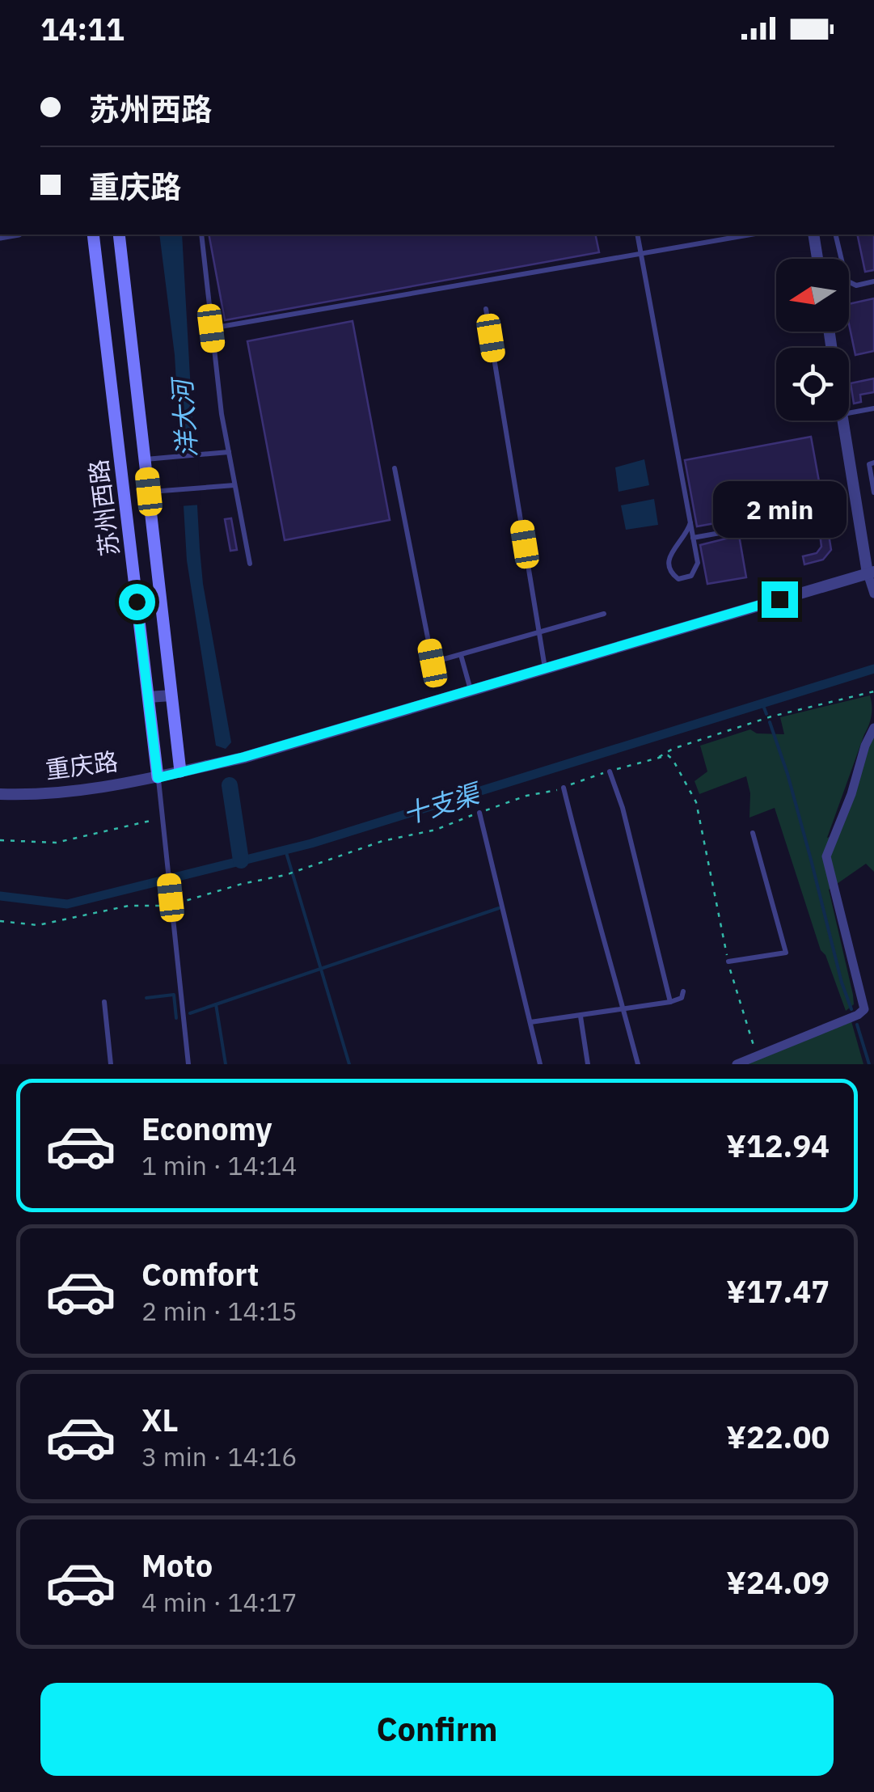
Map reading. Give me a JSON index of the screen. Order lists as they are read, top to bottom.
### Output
{
  "streets": {
    "main road": ["苏州西路"],
    "street": ["重庆路"]
  },
  "crossings": [
    ["苏州西路", "重庆路"]
  ],
  "water": ["洋大河", "十支渠"],
  "north": "left",
  "page": {
    "status": "14:11",
    "banner": ["苏州西路", "重庆路"],
    "bubble": "2 min",
    "list": [
      {
        "name": "Economy",
        "note": "1 min · 14:14",
        "value": "¥12.94"
      },
      {
        "name": "Comfort",
        "note": "2 min · 14:15",
        "value": "¥17.47"
      },
      {
        "name": "XL",
        "note": "3 min · 14:16",
        "value": "¥22.00"
      },
      {
        "name": "Moto",
        "note": "4 min · 14:17",
        "value": "¥24.09"
      }
    ],
    "buttons": "Confirm"
  }
}
